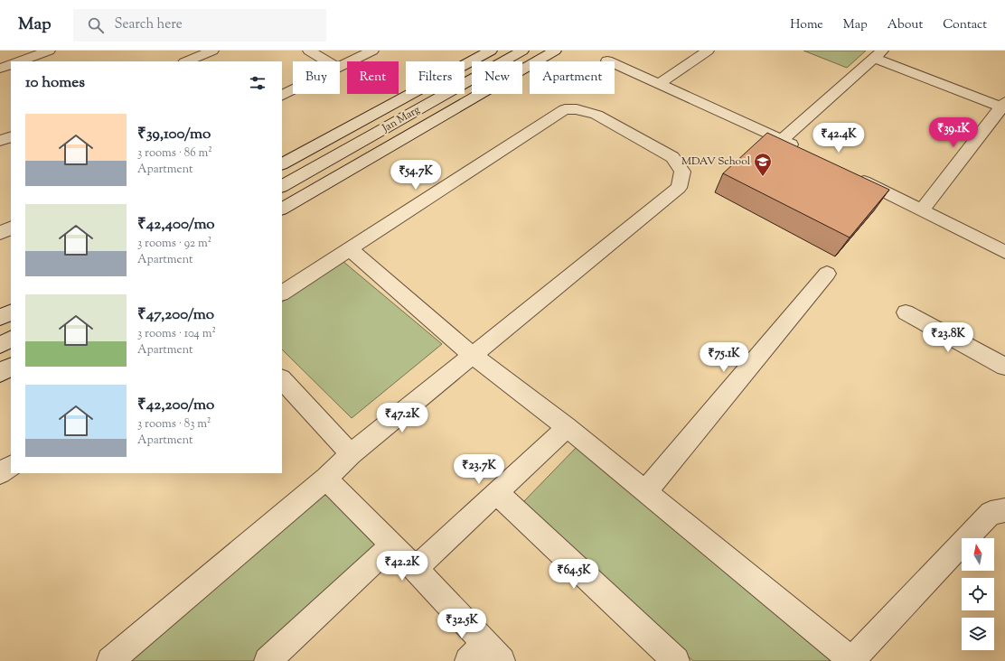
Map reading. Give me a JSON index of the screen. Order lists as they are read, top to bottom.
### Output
{
  "streets": {
    "street": ["Jan Marg"]
  },
  "places": {
    "school or university": ["MDAV School"]
  },
  "north": "top",
  "page": {
    "header": "Map",
    "search": "Search here",
    "nav": [
      "Home",
      "Map",
      "About",
      "Contact"
    ],
    "chip": [
      "Buy",
      "Rent",
      "Filters",
      "New",
      "Apartment"
    ],
    "heading": "10 homes",
    "list": [
      {
        "name": "₹39,100/mo",
        "note": "3 rooms · 86 m² · Apartment"
      },
      {
        "name": "₹42,400/mo",
        "note": "3 rooms · 92 m² · Apartment"
      },
      {
        "name": "₹47,200/mo",
        "note": "3 rooms · 104 m² · Apartment"
      },
      {
        "name": "₹42,200/mo",
        "note": "3 rooms · 83 m² · Apartment"
      }
    ],
    "price": [
      "₹39.1K",
      "₹42.4K",
      "₹54.7K",
      "₹23.8K",
      "₹75.1K",
      "₹47.2K",
      "₹23.7K",
      "₹42.2K",
      "₹64.5K",
      "₹32.5K"
    ]
  }
}
